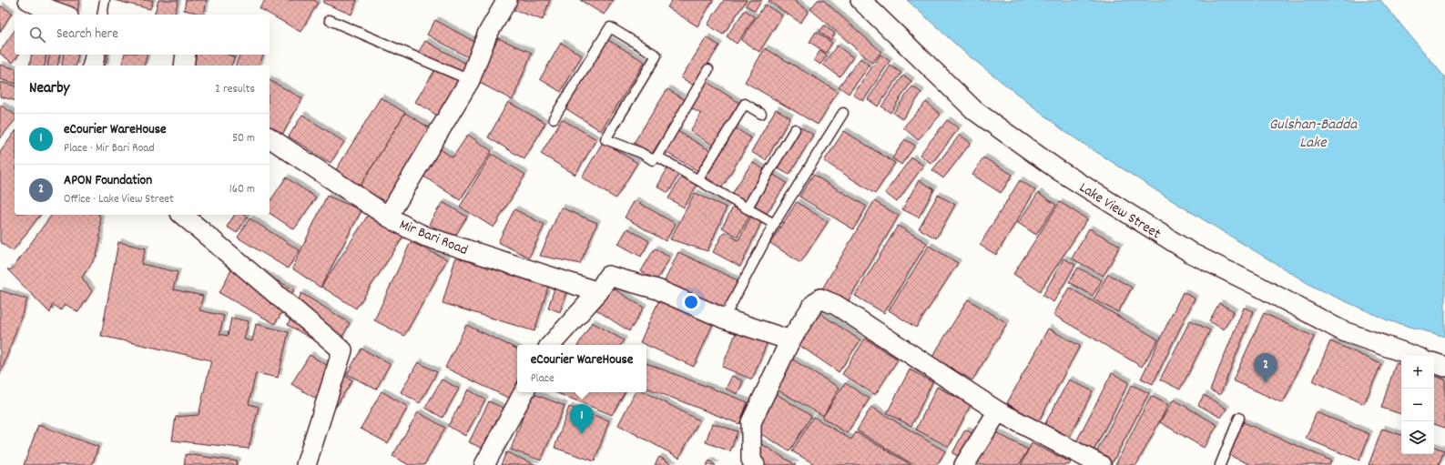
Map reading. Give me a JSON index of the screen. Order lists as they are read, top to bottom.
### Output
{
  "streets": {
    "street": ["Lake View Street", "Mir Bari Road"]
  },
  "water": ["Gulshan-Badda Lake"],
  "page": {
    "search": "Search here",
    "heading": ["Nearby", "2 results"],
    "list": [
      {
        "mark": "1",
        "name": "eCourier WareHouse",
        "note": "Place · Mir Bari Road",
        "value": "50 m"
      },
      {
        "mark": "2",
        "name": "APON Foundation",
        "note": "Office · Lake View Street",
        "value": "160 m"
      }
    ],
    "popup": ["eCourier WareHouse", "Place"],
    "pins": ["2", "1"],
    "map_buttons": ["+", "−"]
  }
}
